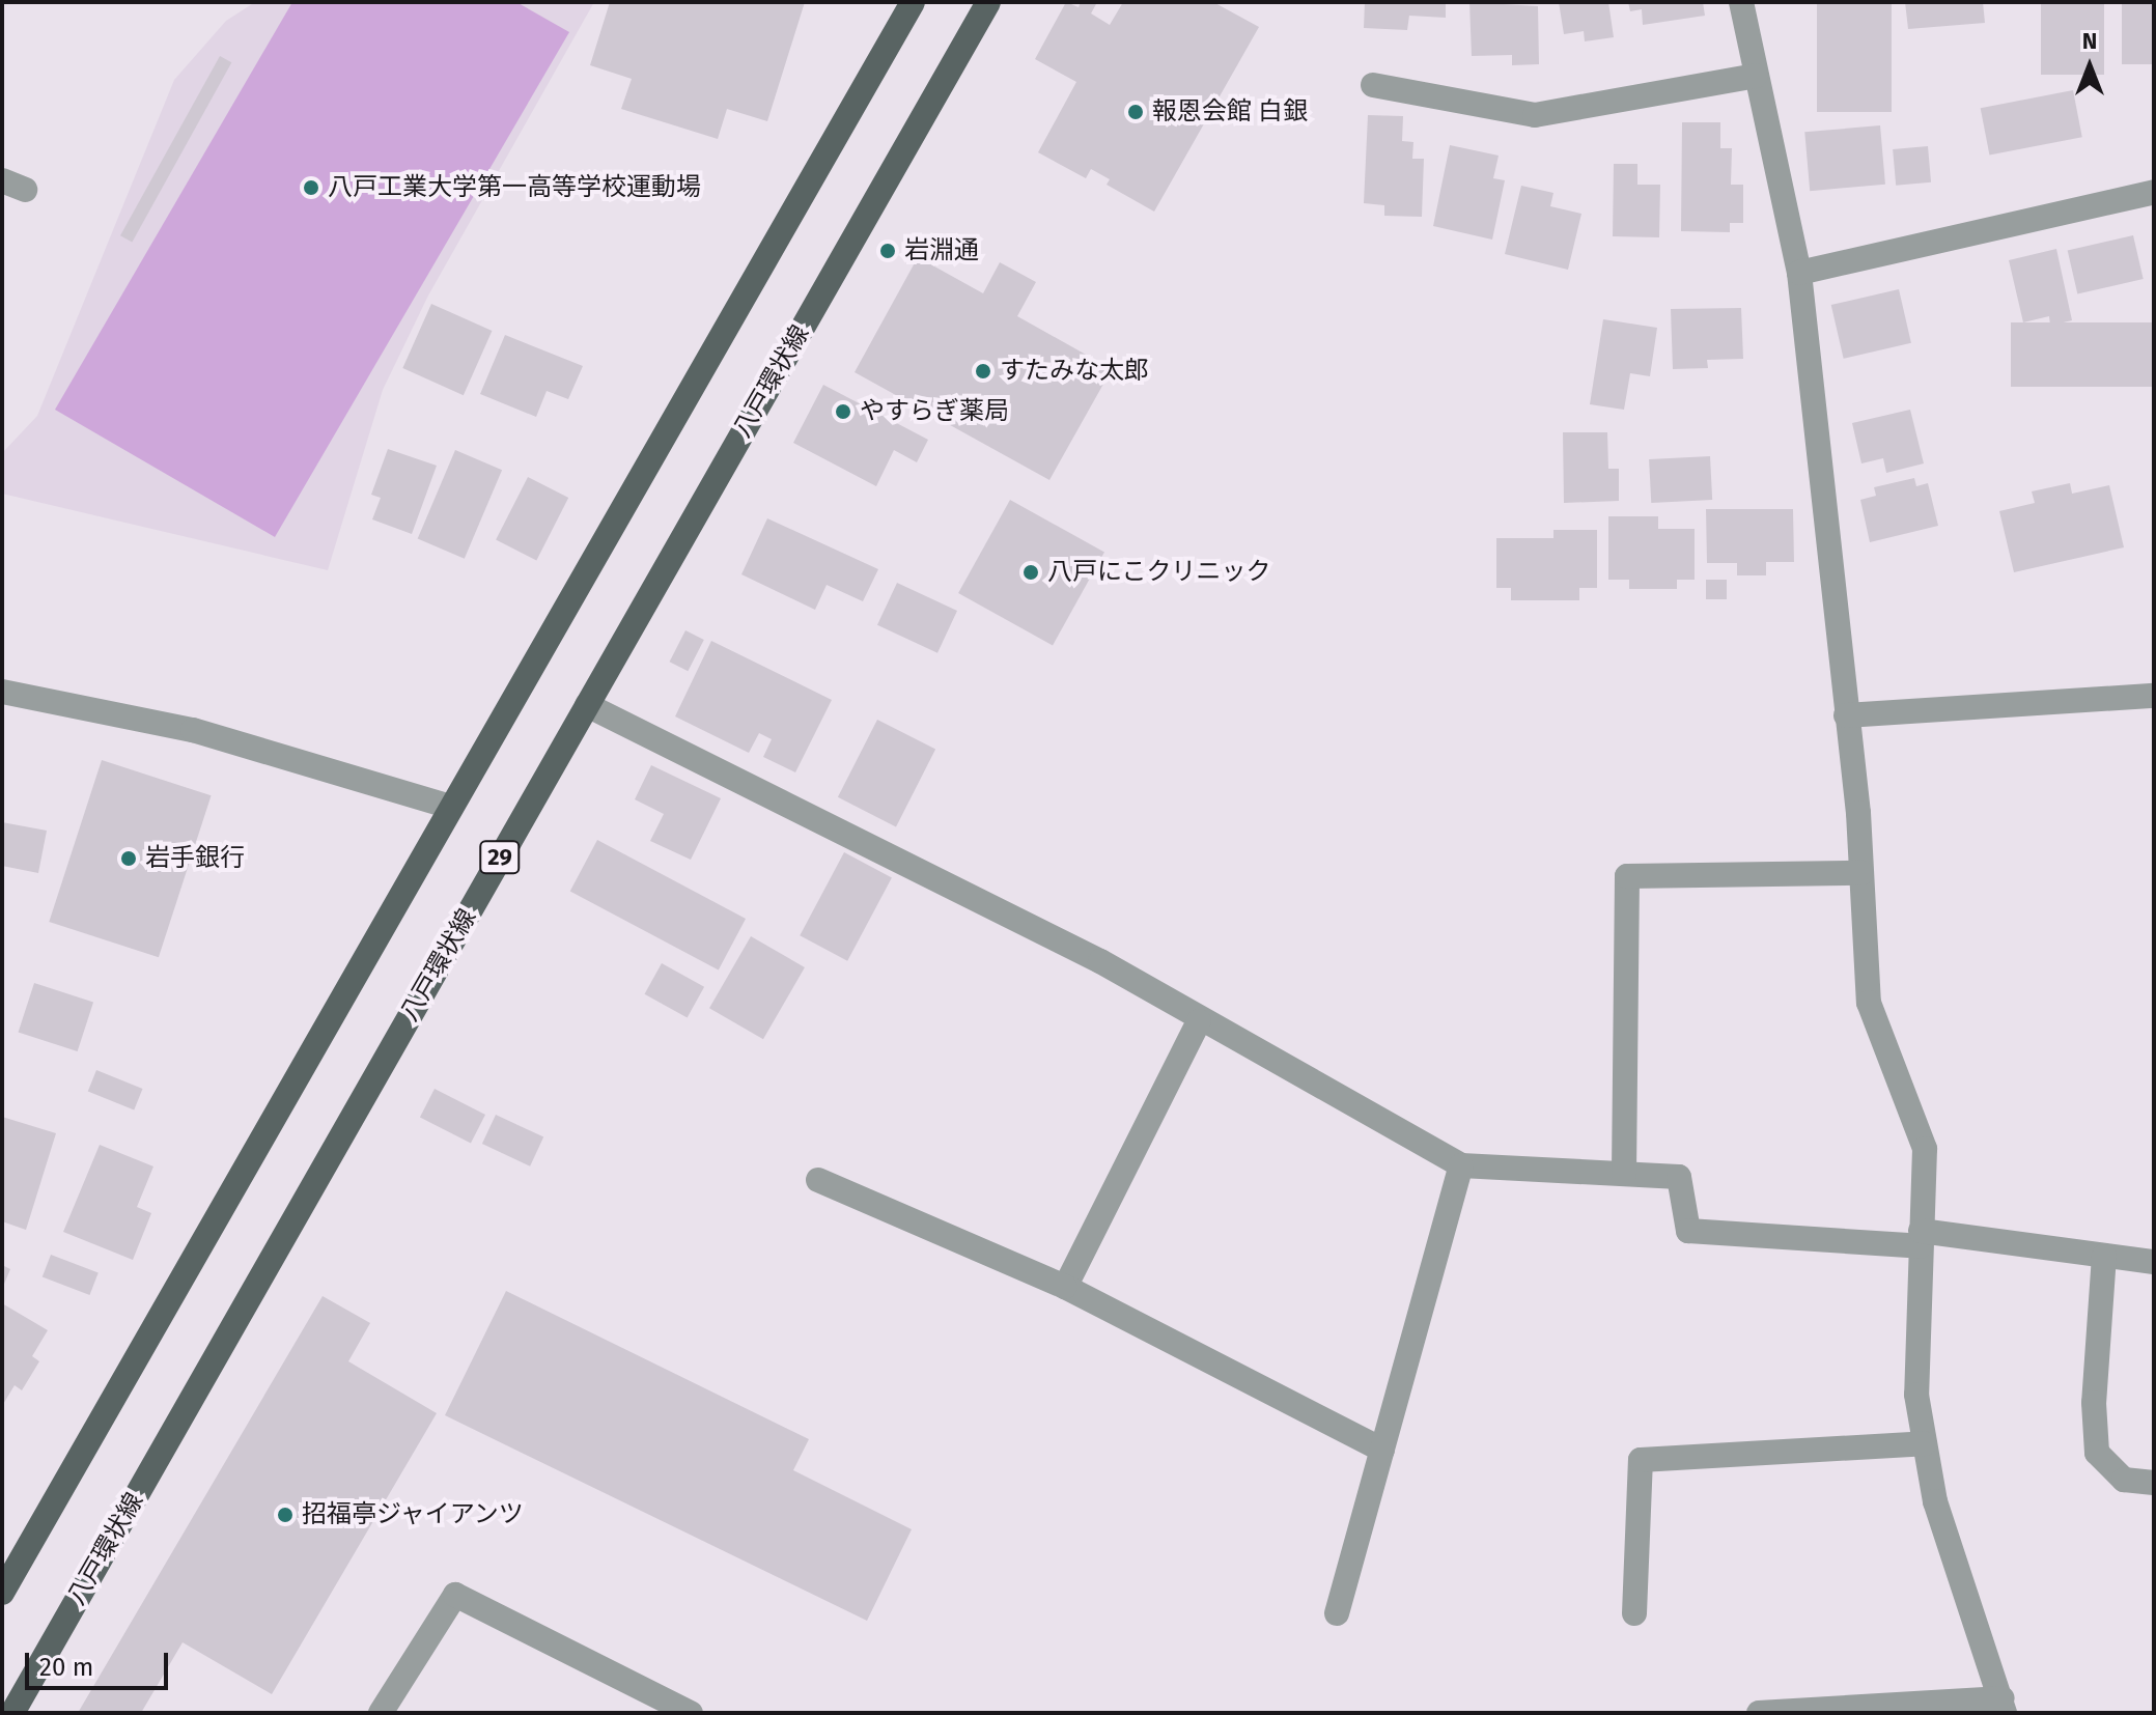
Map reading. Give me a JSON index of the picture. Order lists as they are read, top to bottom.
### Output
{
  "streets": {
    "main road": ["八戸環状線", "29"]
  },
  "places": [
    "報恩会館 白銀",
    "八戸工業大学第一高等学校運動場",
    "岩淵通",
    "すたみな太郎",
    "やすらぎ薬局",
    "八戸にこクリニック",
    "岩手銀行",
    "招福亭ジャイアンツ"
  ],
  "scale_bar": "20 m",
  "north": "top"
}
